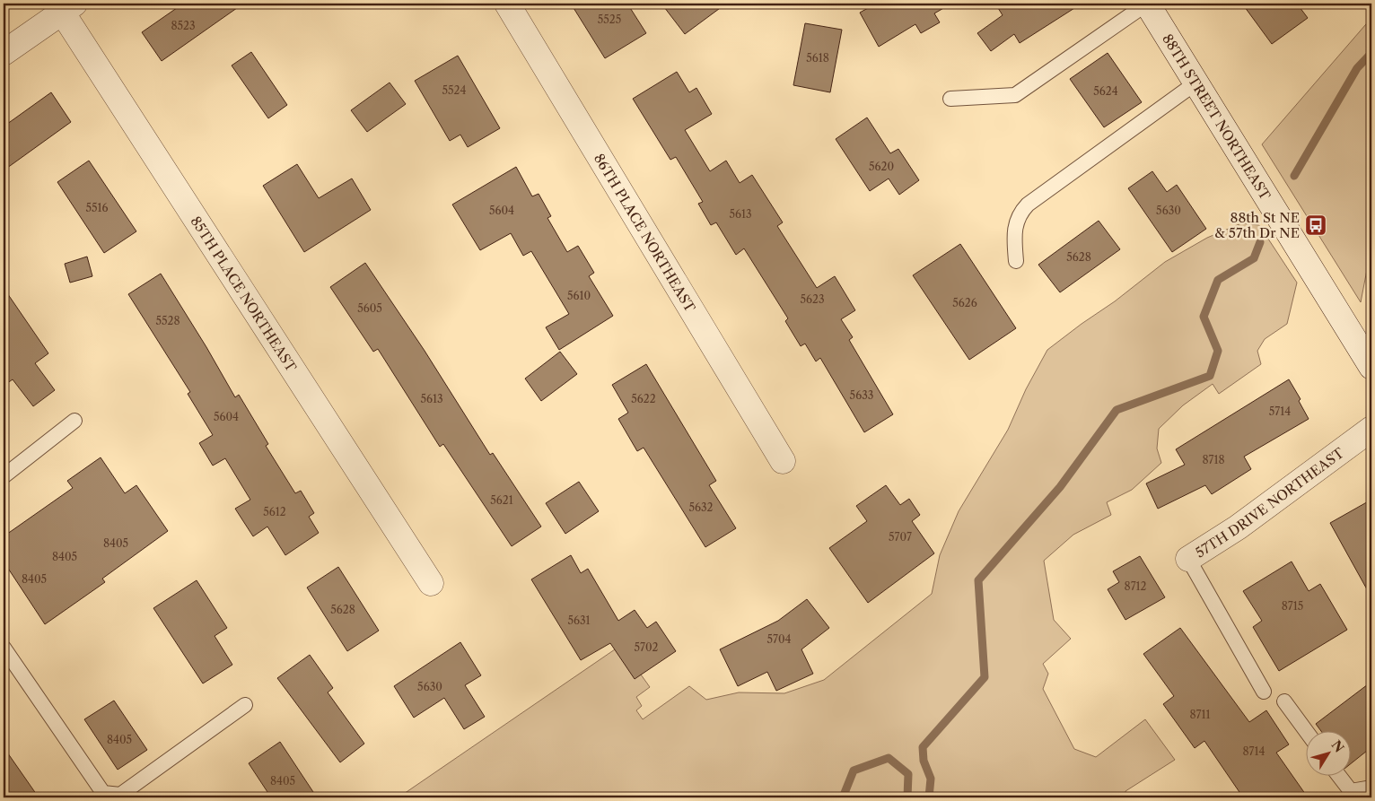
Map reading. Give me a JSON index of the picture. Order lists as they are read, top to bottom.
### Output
{
  "streets": {
    "street": [
      "88TH STREET NORTHEAST",
      "86TH PLACE NORTHEAST",
      "85TH PLACE NORTHEAST",
      "57TH DRIVE NORTHEAST"
    ]
  },
  "places": {
    "bus stop": ["88th St NE & 57th Dr NE"]
  },
  "house_numbers": [
    "5525",
    "8523",
    "5618",
    "5524",
    "5624",
    "5620",
    "5516",
    "5604",
    "5630",
    "5613",
    "5628",
    "5610",
    "5623",
    "5626",
    "5605",
    "5528",
    "5633",
    "5613",
    "5622",
    "5714",
    "5604",
    "8718",
    "5621",
    "5632",
    "5612",
    "5707",
    "8405",
    "8405",
    "8405",
    "8712",
    "8715",
    "5628",
    "5631",
    "5704",
    "5702",
    "5630",
    "8711",
    "8405",
    "8714",
    "8405"
  ],
  "north": "top right"
}
